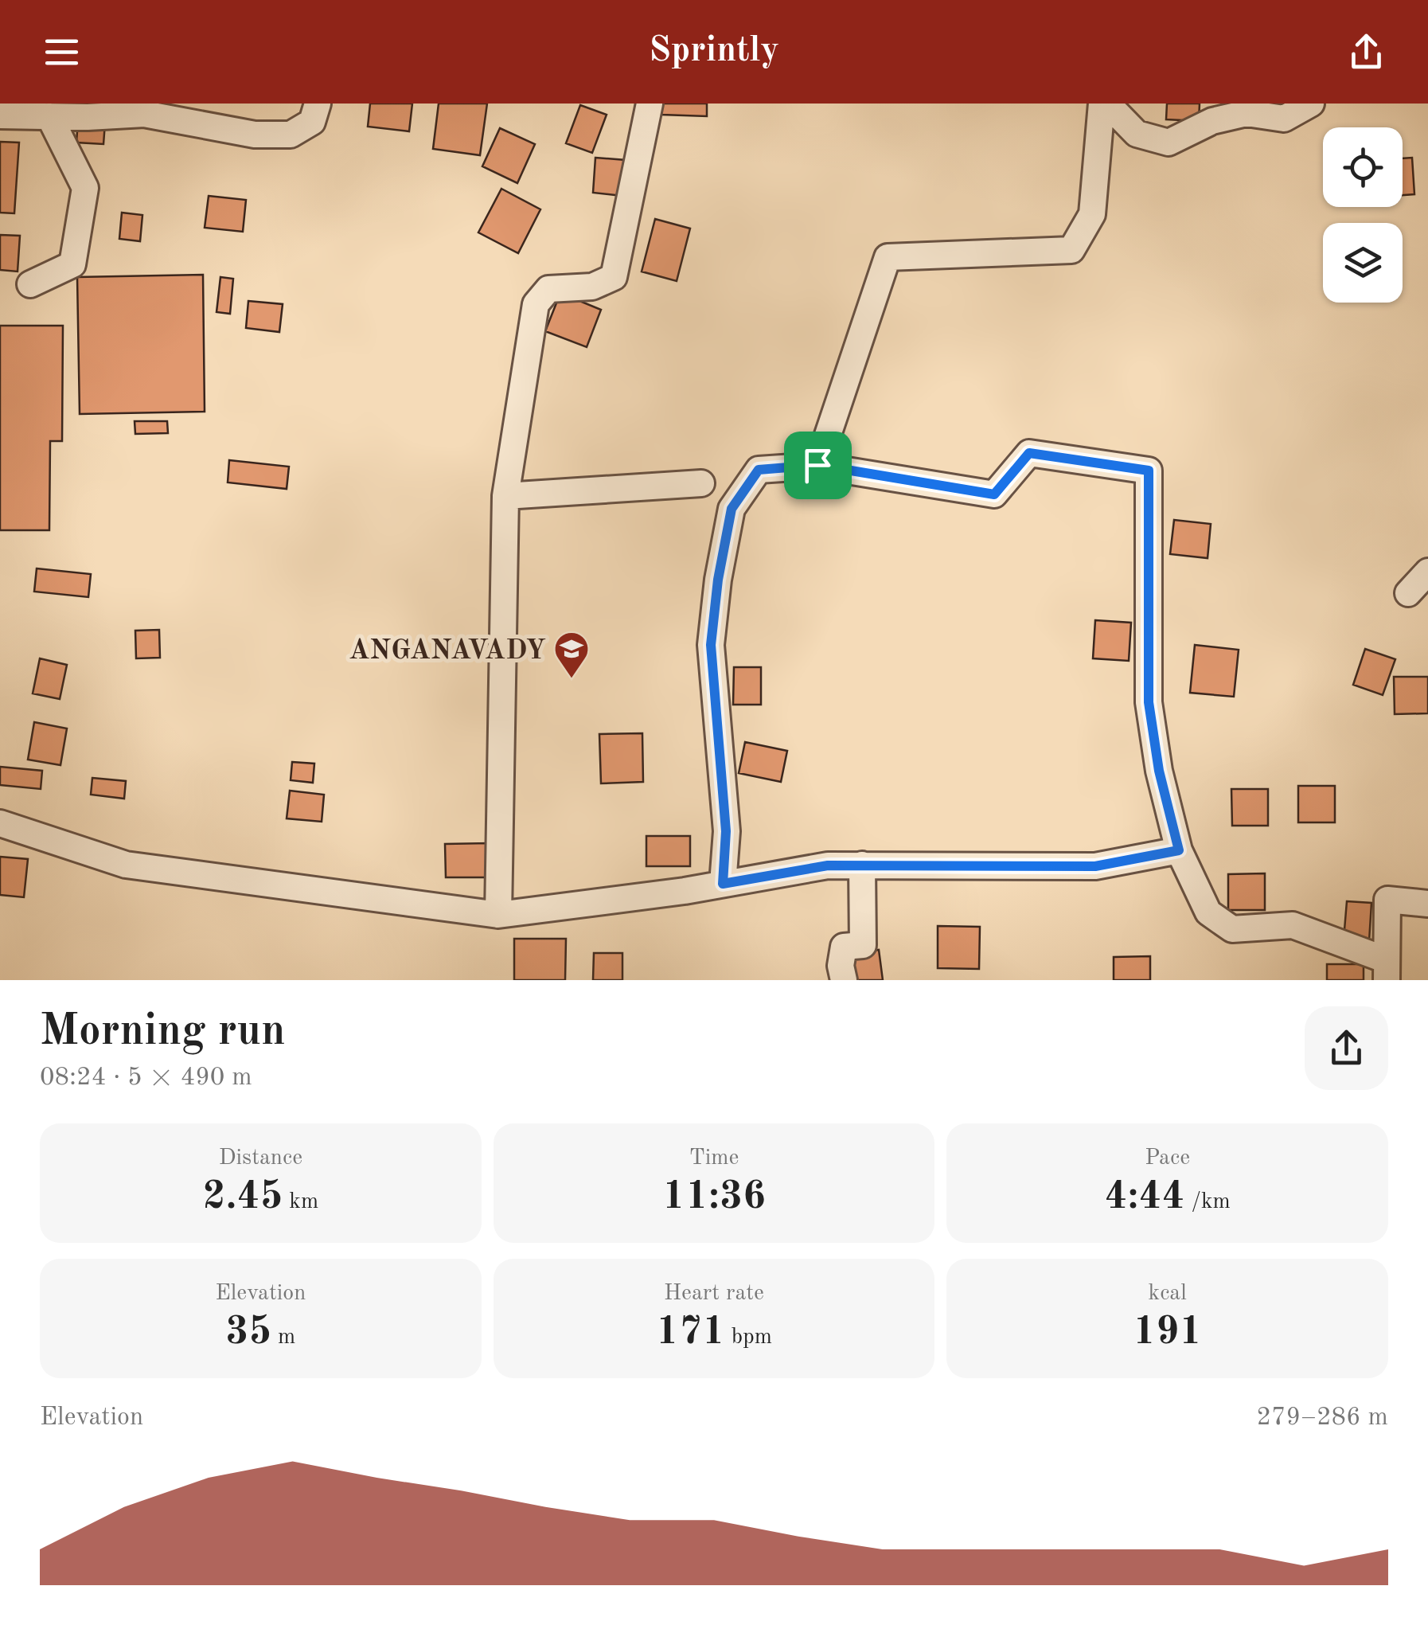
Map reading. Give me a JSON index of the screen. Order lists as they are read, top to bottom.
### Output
{
  "places": {
    "school or university": ["ANGANAVADY"]
  },
  "page": {
    "header": "Sprintly",
    "heading": ["Morning run", "08:24 · 5 × 490 m"],
    "stats": [
      ["Distance", "2.45 km"],
      ["Time", "11:36"],
      ["Pace", "4:44 /km"],
      ["Elevation", "35 m"],
      ["Heart rate", "171 bpm"],
      ["kcal", "191"]
    ],
    "chart": ["Elevation", "279–286 m"]
  }
}
